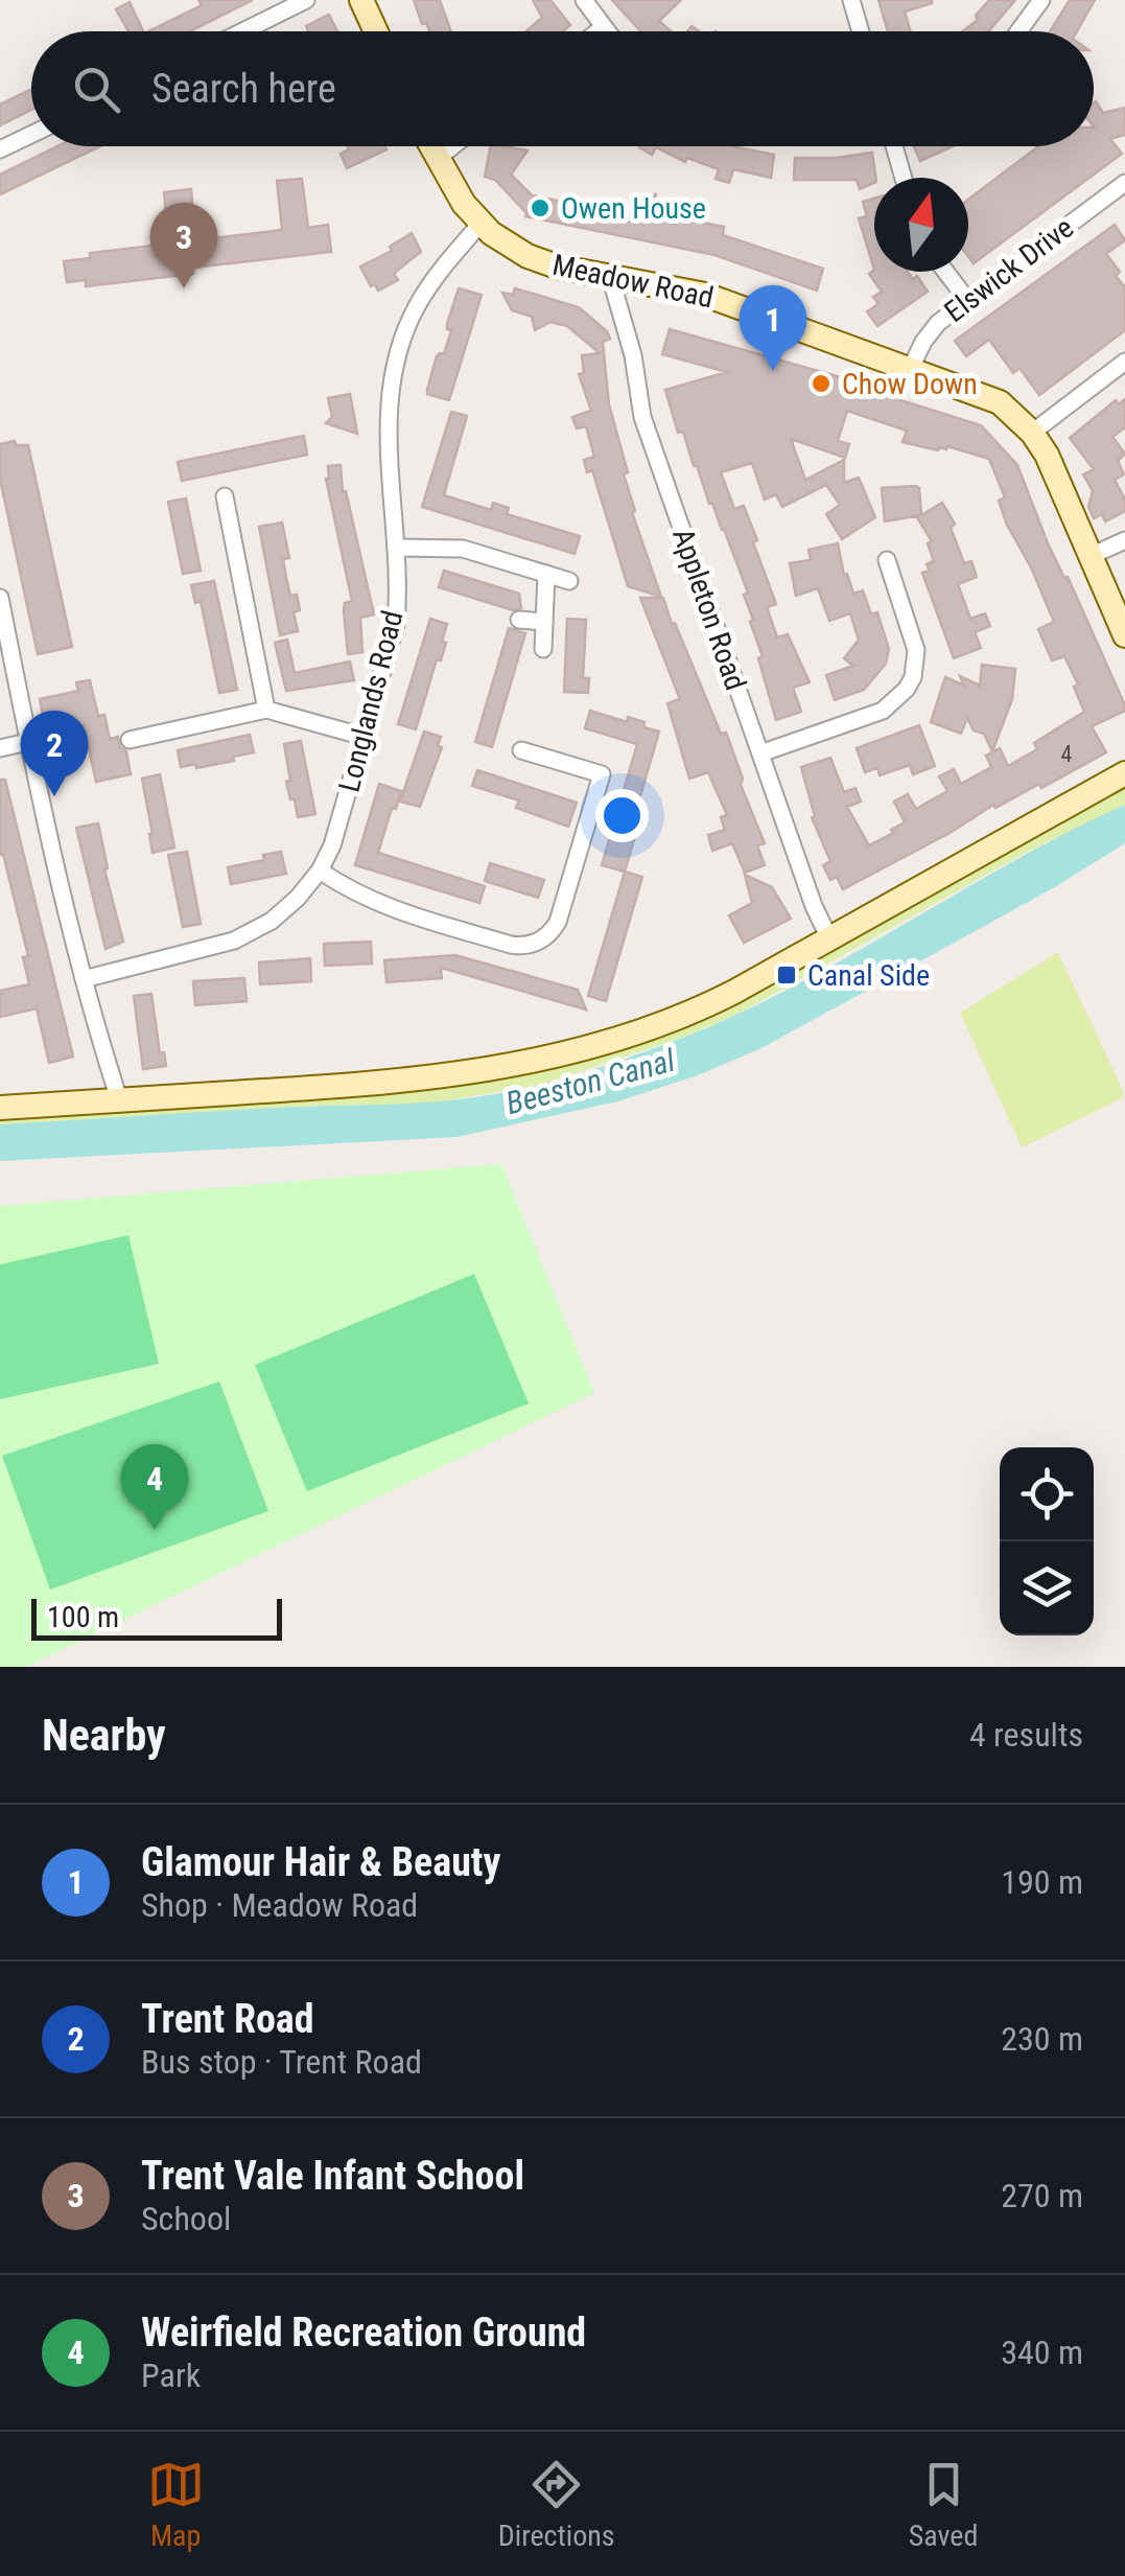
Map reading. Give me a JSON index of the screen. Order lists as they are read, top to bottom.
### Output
{
  "streets": {
    "street": [
      "Elswick Drive",
      "Meadow Road",
      "Appleton Road",
      "Longlands Road"
    ]
  },
  "crossings": [
    ["Elswick Drive", "Meadow Road"],
    ["Meadow Road", "Appleton Road"],
    ["Meadow Road", "Longlands Road"]
  ],
  "water": ["Beeston Canal"],
  "places": {
    "other": ["Owen House", "Chow Down"],
    "transit": ["Canal Side"]
  },
  "house_numbers": ["4"],
  "scale_bar": "100 m",
  "north": "top",
  "page": {
    "search": "Search here",
    "pins": [
      "3",
      "1",
      "2",
      "4"
    ],
    "scale": "100 m",
    "heading": ["Nearby", "4 results"],
    "list": [
      {
        "mark": "1",
        "name": "Glamour Hair & Beauty",
        "note": "Shop · Meadow Road",
        "value": "190 m"
      },
      {
        "mark": "2",
        "name": "Trent Road",
        "note": "Bus stop · Trent Road",
        "value": "230 m"
      },
      {
        "mark": "3",
        "name": "Trent Vale Infant School",
        "note": "School",
        "value": "270 m"
      },
      {
        "mark": "4",
        "name": "Weirfield Recreation Ground",
        "note": "Park",
        "value": "340 m"
      }
    ],
    "nav": ["Map", "Directions", "Saved"]
  }
}
